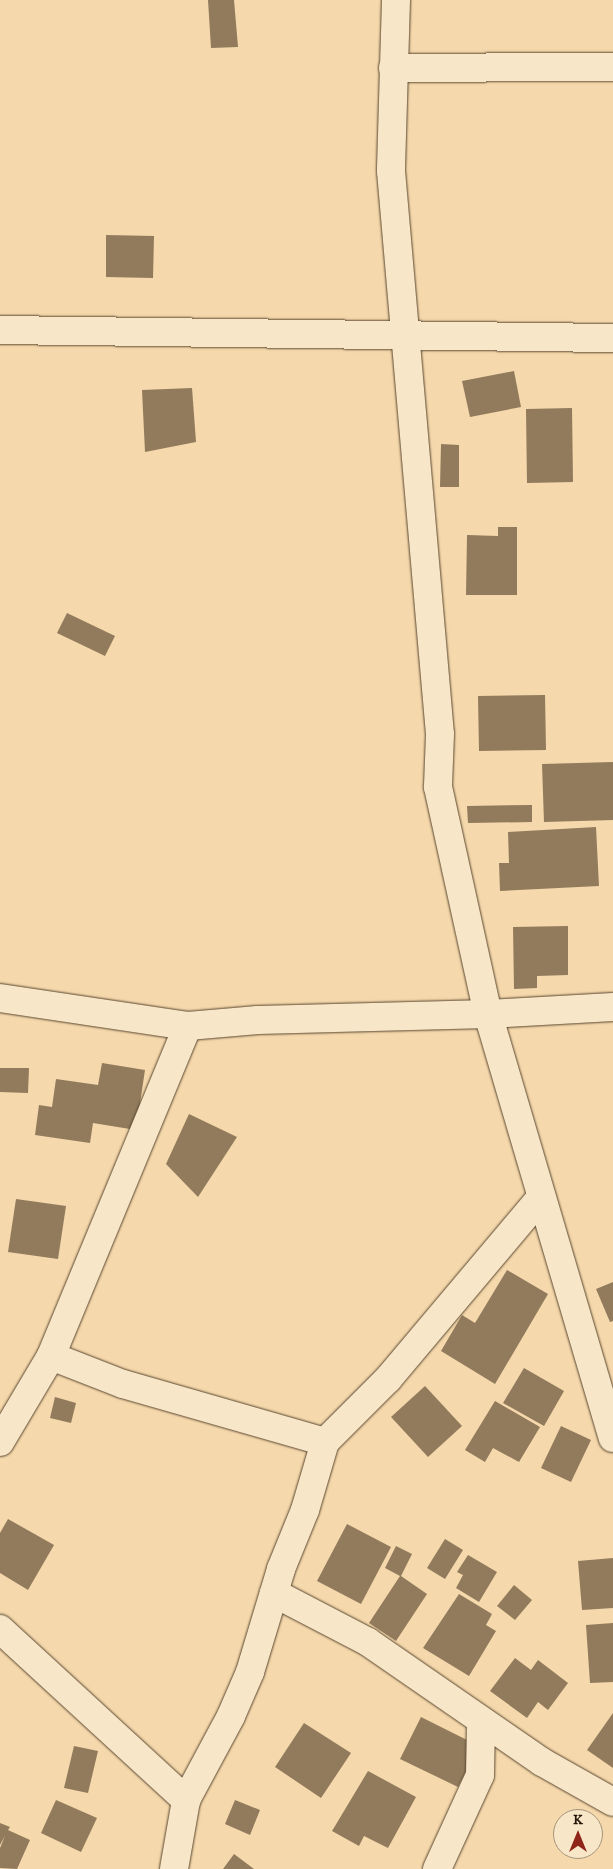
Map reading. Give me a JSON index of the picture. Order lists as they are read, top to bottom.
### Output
{
  "north": "top"
}
